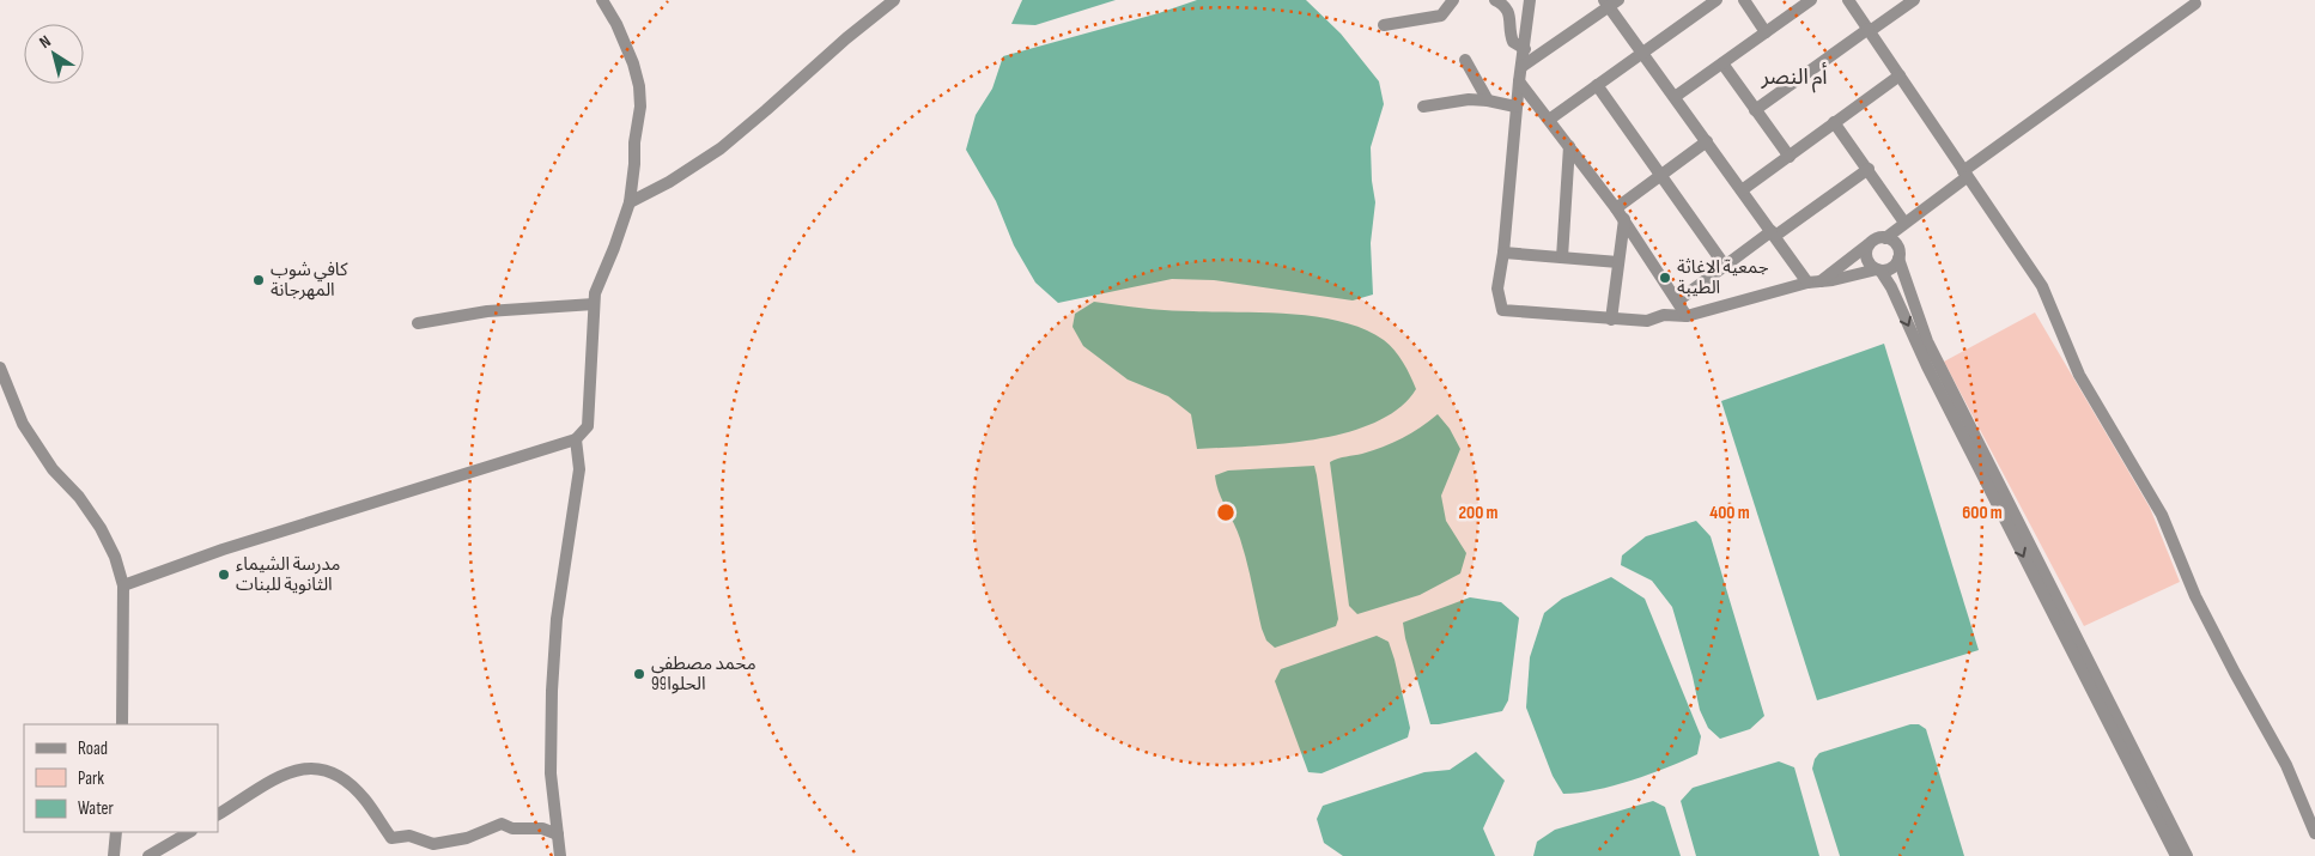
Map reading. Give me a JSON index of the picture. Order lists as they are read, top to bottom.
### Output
{
  "districts": ["أم النصر"],
  "places": [
    "جمعية الاغاثة الطيبة",
    "كافي شوب المهرجانة",
    "مدرسة الشيماء الثانوية للبنات",
    "محمد مصطفى الحلوا99"
  ],
  "legend": ["Road", "Park", "Water"],
  "north": "top left",
  "rings": ["200 m", "400 m", "600 m"]
}
